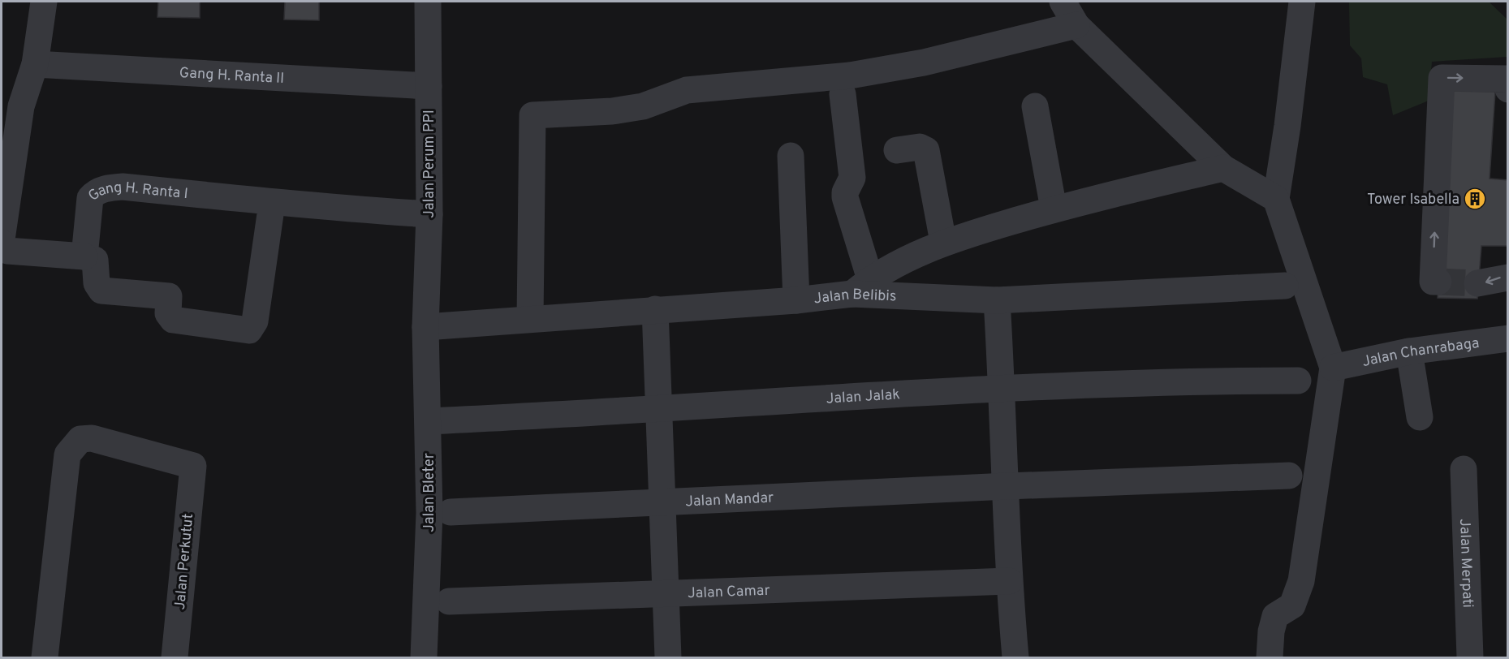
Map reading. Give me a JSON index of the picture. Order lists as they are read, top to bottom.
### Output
{
  "streets": {
    "street": [
      "Gang H. Ranta II",
      "Jalan Perum PPI",
      "Gang H. Ranta I",
      "Jalan Belibis",
      "Jalan Chanrabaga",
      "Jalan Jalak",
      "Jalan Bleter",
      "Jalan Mandar",
      "Jalan Perkutut",
      "Jalan Merpati",
      "Jalan Camar"
    ]
  },
  "crossings": [
    ["Gang H. Ranta II", "Jalan Perum PPI"],
    ["Jalan Perum PPI", "Gang H. Ranta I"],
    ["Jalan Perum PPI", "Jalan Belibis"],
    ["Jalan Perum PPI", "Jalan Bleter"],
    ["Jalan Belibis", "Jalan Bleter"],
    ["Jalan Jalak", "Jalan Bleter"]
  ],
  "places": {
    "building": ["Tower Isabella"]
  }
}
